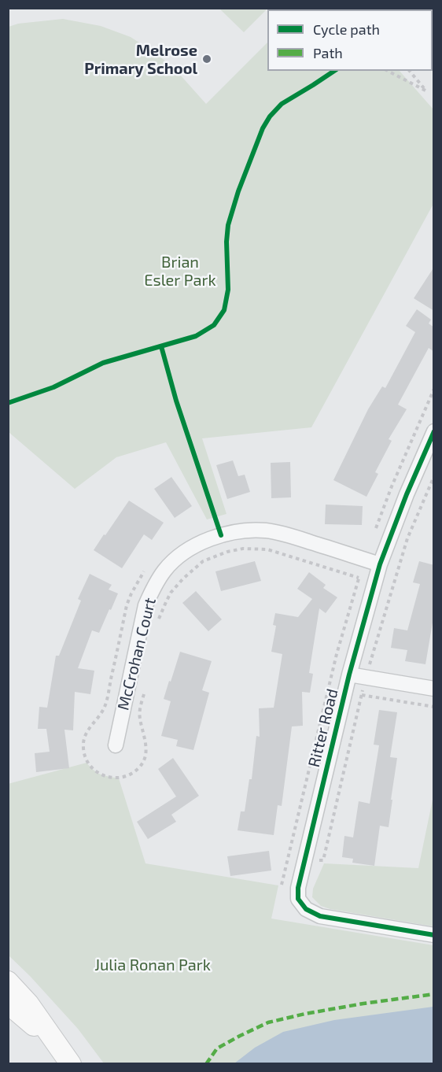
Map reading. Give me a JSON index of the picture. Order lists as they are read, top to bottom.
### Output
{
  "streets": {
    "street": ["McCrohan Court", "Ritter Road"]
  },
  "crossings": [
    ["McCrohan Court", "Ritter Road"]
  ],
  "parks": ["Brian Esler Park", "Julia Ronan Park"],
  "places": ["Melrose Primary School"],
  "legend": ["Cycle path", "Path"]
}
